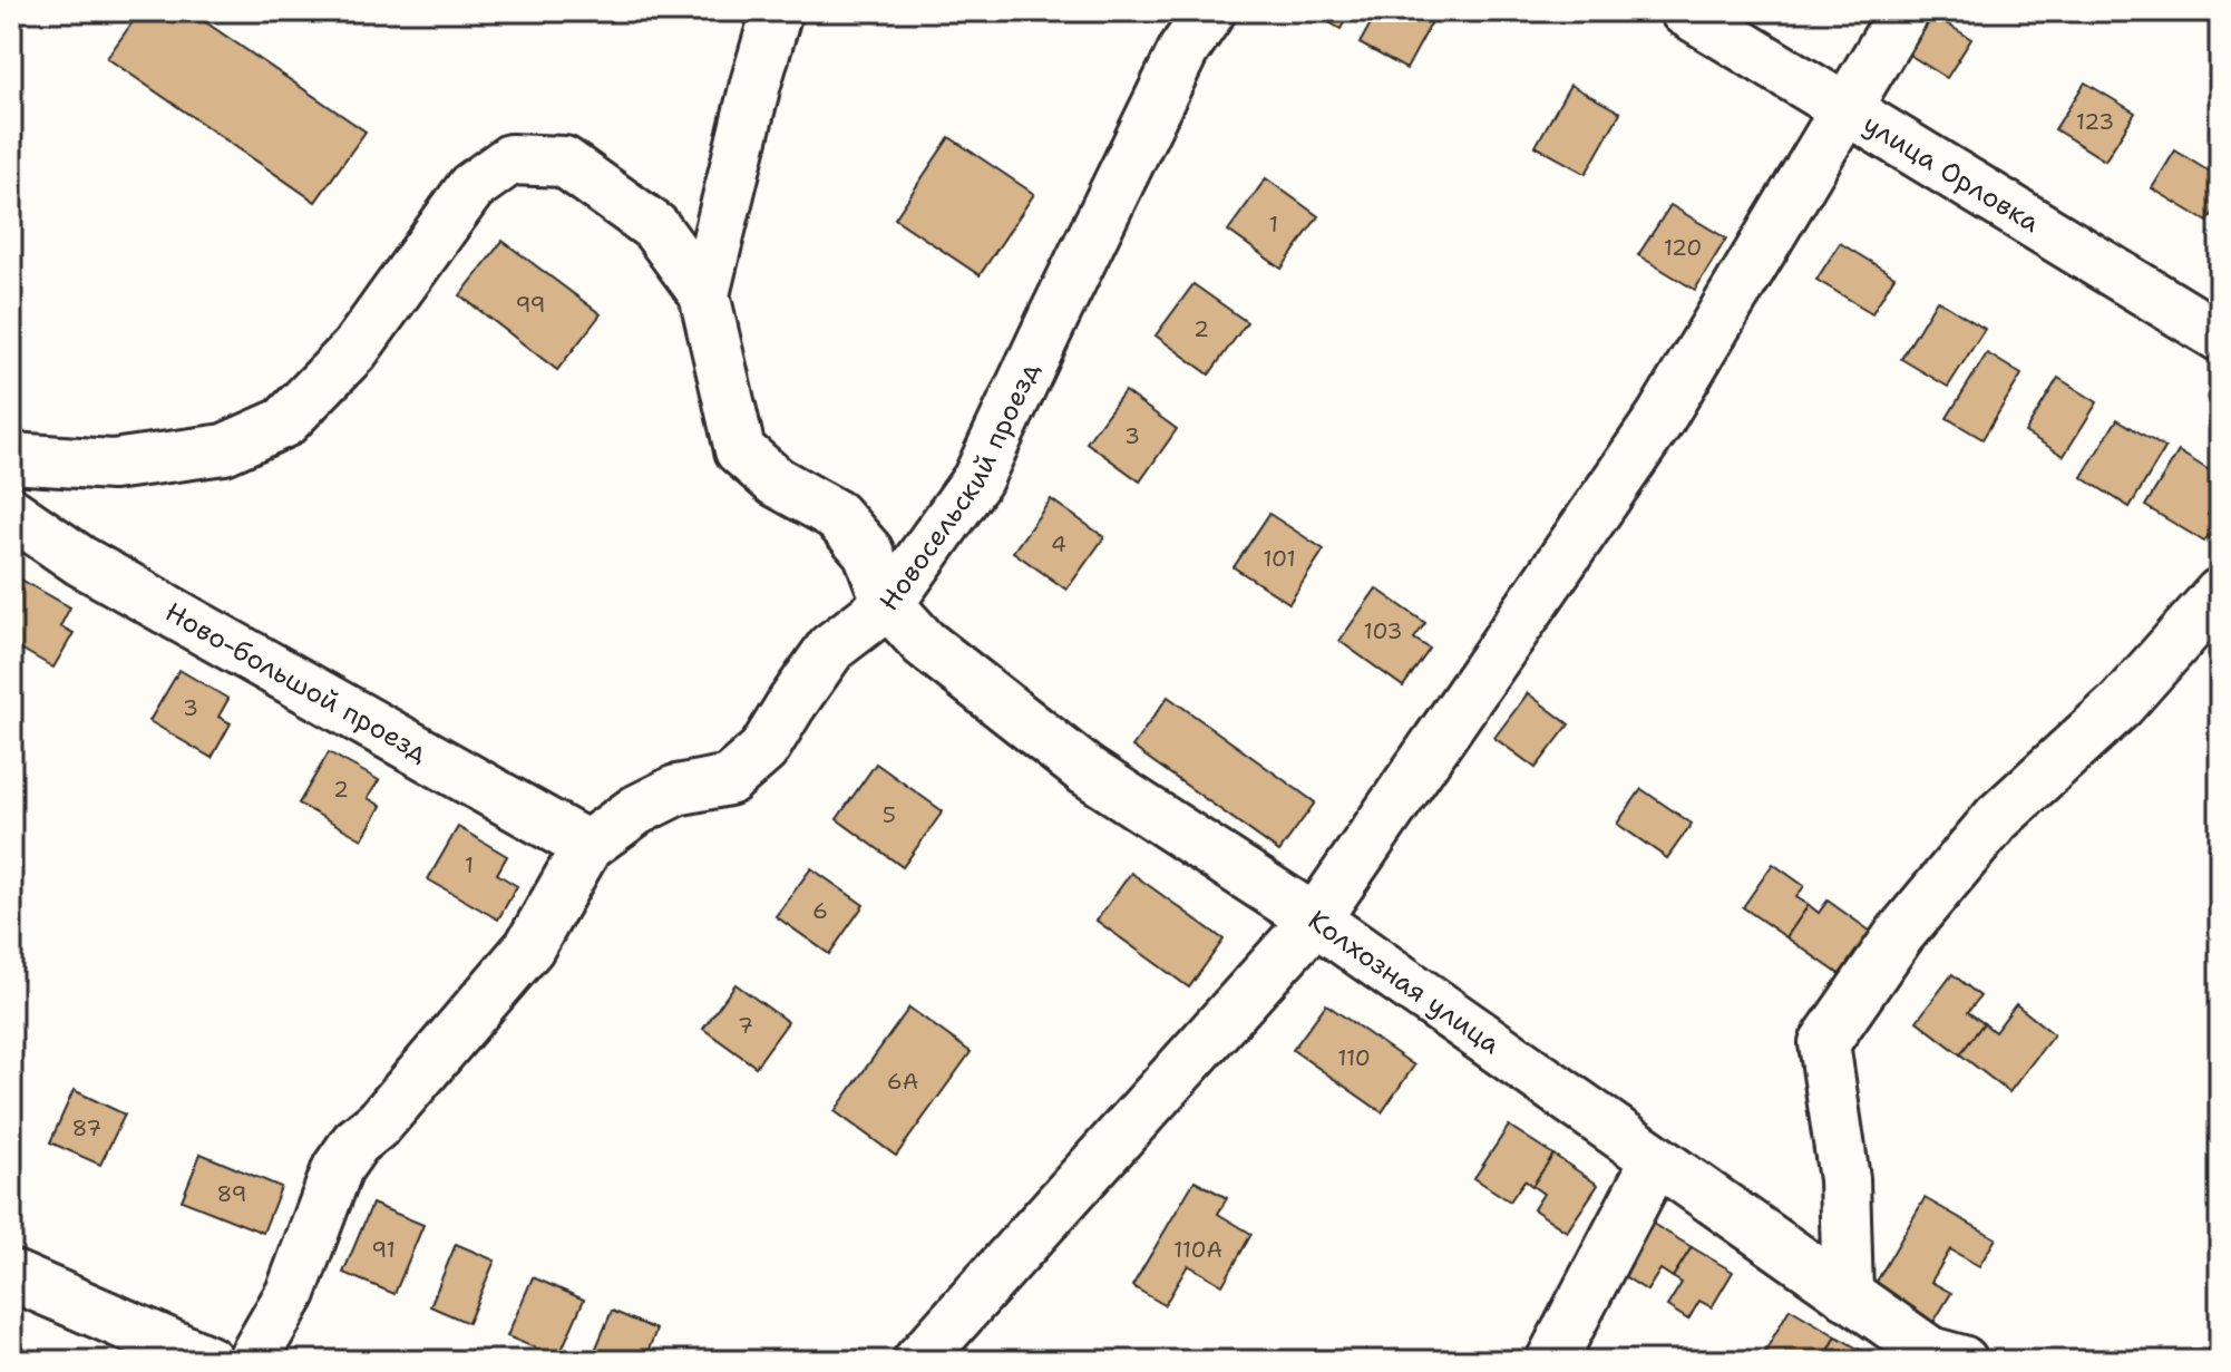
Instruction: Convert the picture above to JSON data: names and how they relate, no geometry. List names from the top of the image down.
{
  "streets": {
    "street": [
      "улица Орловка",
      "Новосельский проезд",
      "Ново-большой проезд",
      "Колхозная улица"
    ]
  },
  "crossings": [
    ["Новосельский проезд", "Ново-большой проезд"],
    ["Новосельский проезд", "Колхозная улица"]
  ],
  "house_numbers": [
    "123",
    "1",
    "120",
    "99",
    "2",
    "3",
    "4",
    "101",
    "103",
    "3",
    "2",
    "5",
    "1",
    "6",
    "7",
    "110",
    "6А",
    "87",
    "89",
    "91",
    "110А"
  ]
}
